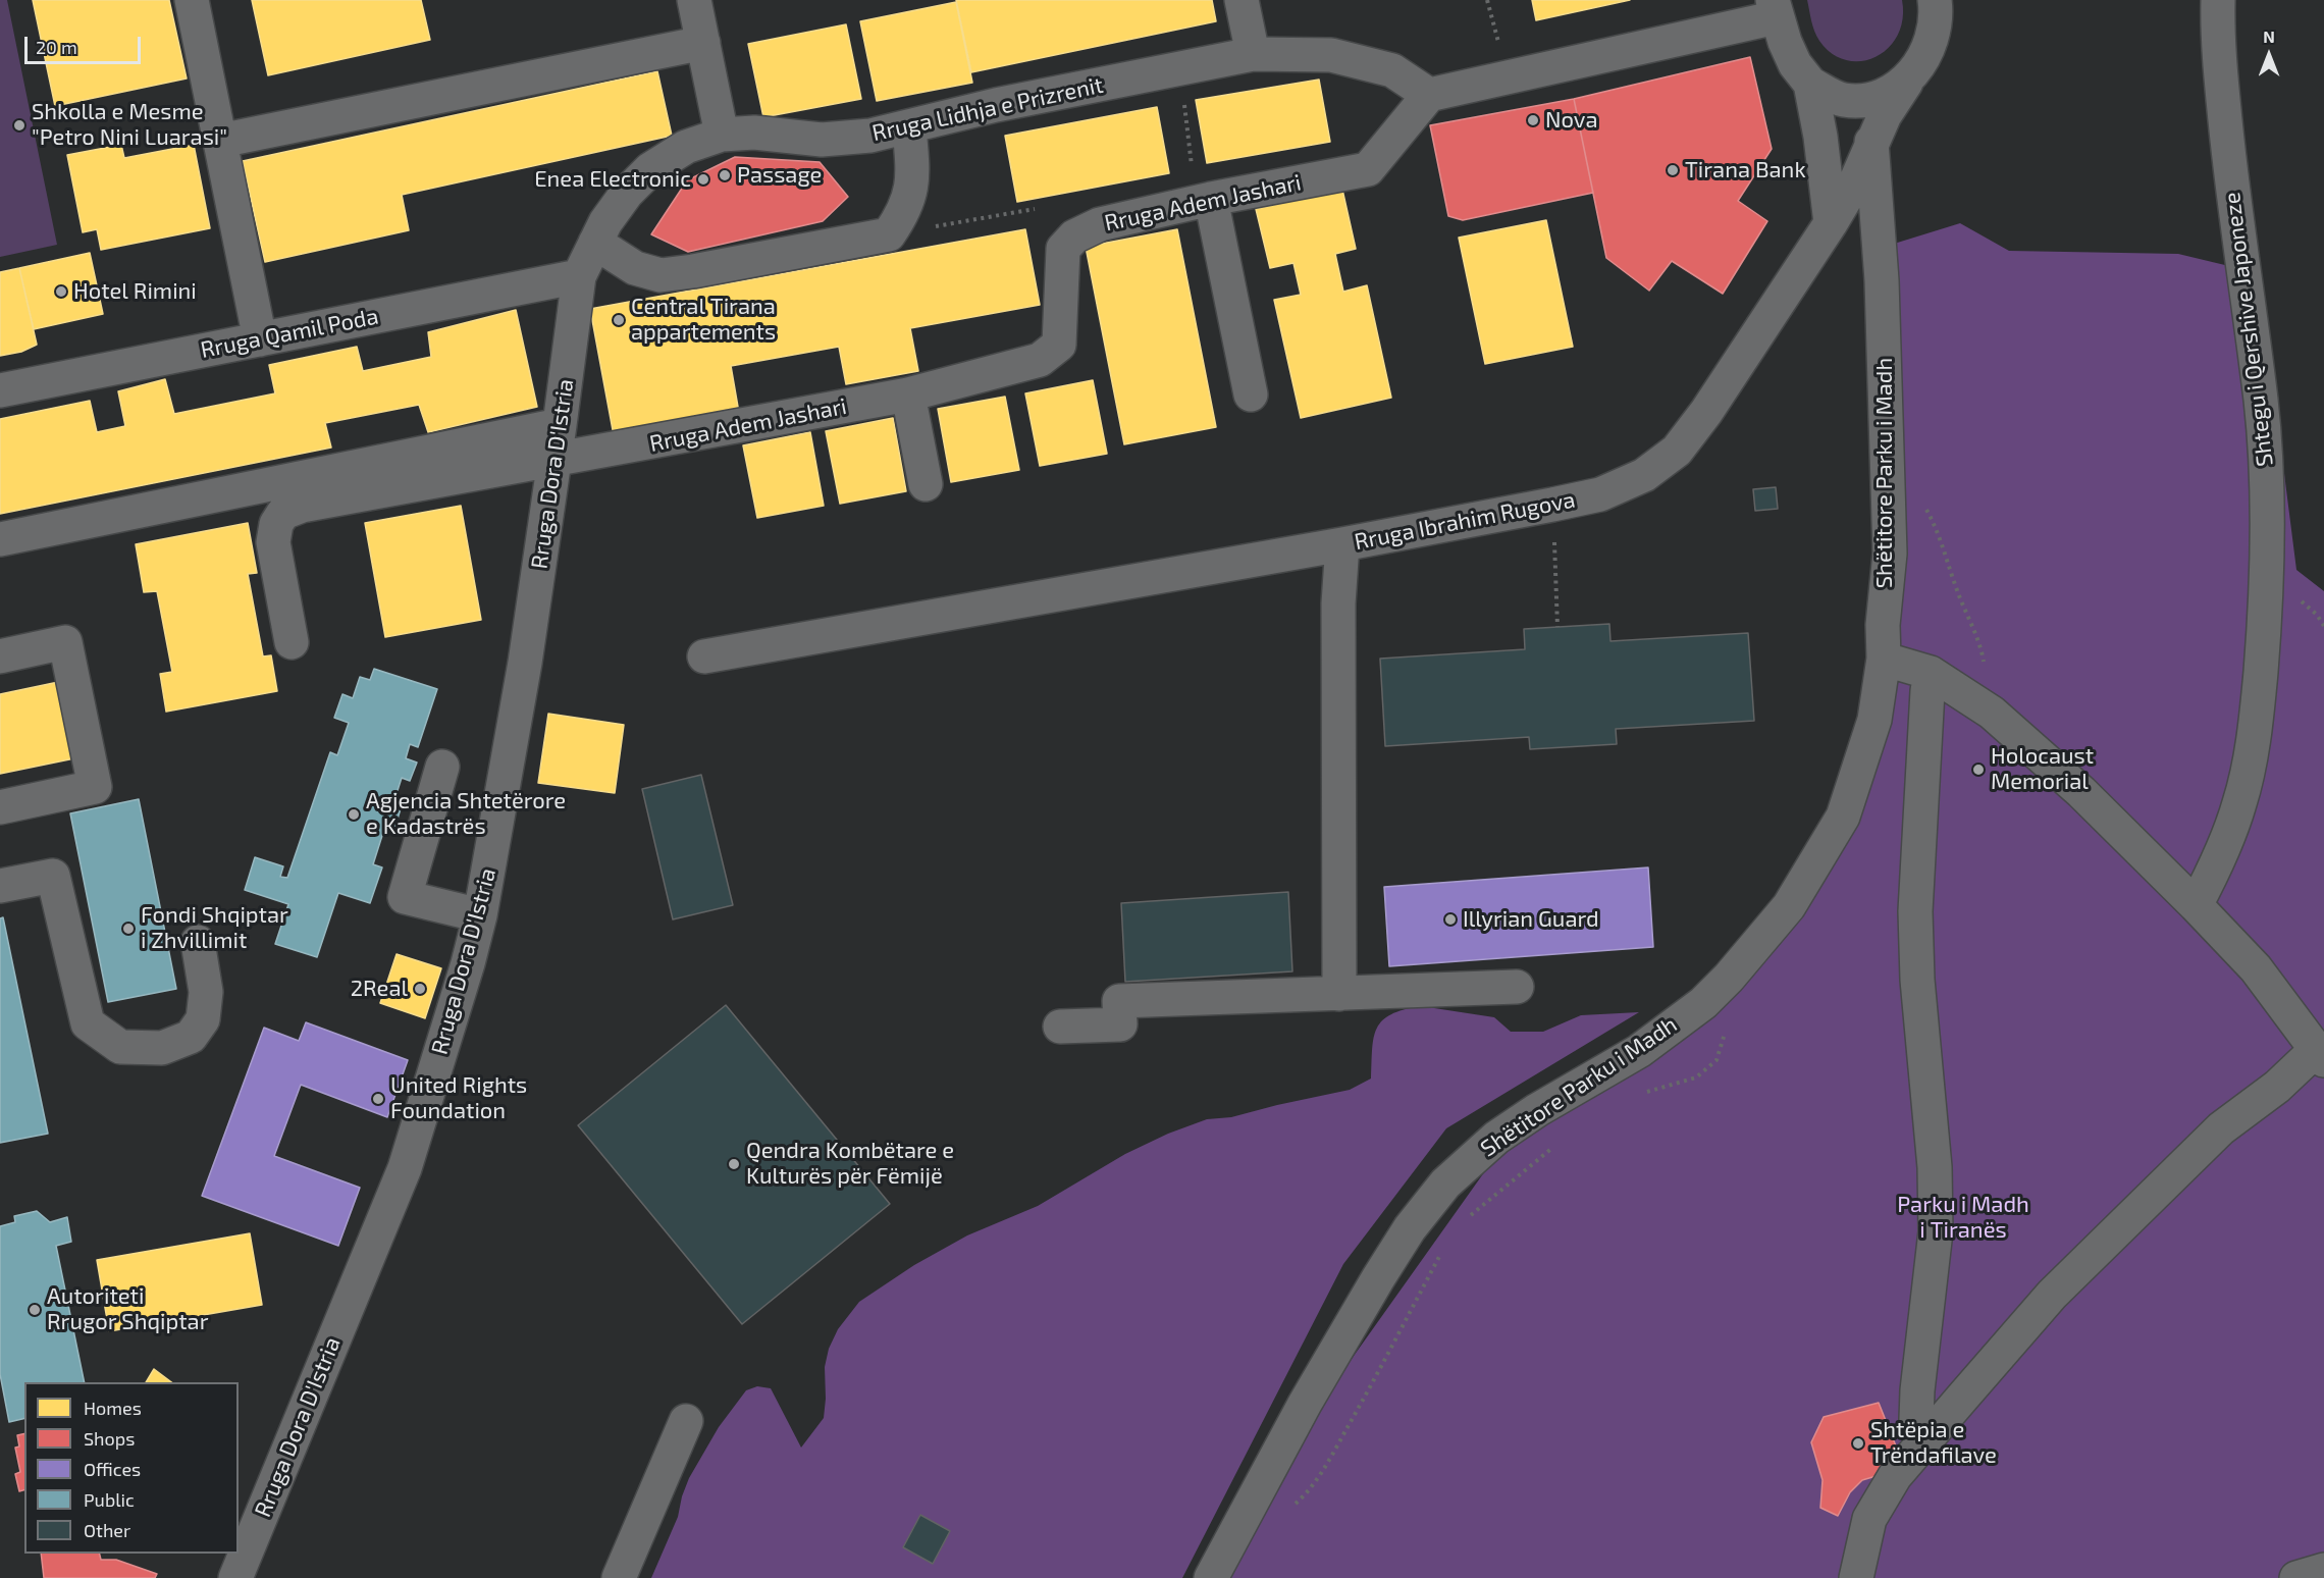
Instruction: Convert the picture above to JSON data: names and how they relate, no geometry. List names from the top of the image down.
{
  "streets": {
    "street": [
      "Rruga Lidhja e Prizrenit",
      "Rruga Adem Jashari",
      "Shtegu i Qershive Japoneze",
      "Rruga Qamil Poda",
      "Shëtitore Parku i Madh",
      "Rruga Dora D'Istria",
      "Rruga Ibrahim Rugova"
    ]
  },
  "crossings": [
    ["Rruga Lidhja e Prizrenit", "Rruga Adem Jashari"],
    ["Rruga Lidhja e Prizrenit", "Rruga Dora D'Istria"],
    ["Rruga Adem Jashari", "Rruga Dora D'Istria"],
    ["Rruga Qamil Poda", "Rruga Dora D'Istria"],
    ["Shëtitore Parku i Madh", "Rruga Ibrahim Rugova"]
  ],
  "parks": ["Parku i Madh i Tiranës"],
  "places": [
    "Nova",
    "Shkolla e Mesme \"Petro Nini Luarasi\"",
    "Tirana Bank",
    "Passage",
    "Enea Electronic",
    "Hotel Rimini",
    "Central Tirana appartements",
    "Holocaust Memorial",
    "Agjencia Shtetërore e Kadastrës",
    "Illyrian Guard",
    "Fondi Shqiptar i Zhvillimit",
    "2Real",
    "United Rights Foundation",
    "Qendra Kombëtare e Kulturës për Fëmijë",
    "Autoriteti Rrugor Shqiptar",
    "Shtëpia e Trëndafilave"
  ],
  "legend": [
    "Homes",
    "Shops",
    "Offices",
    "Public",
    "Other"
  ],
  "scale_bar": "20 m",
  "north": "top"
}
